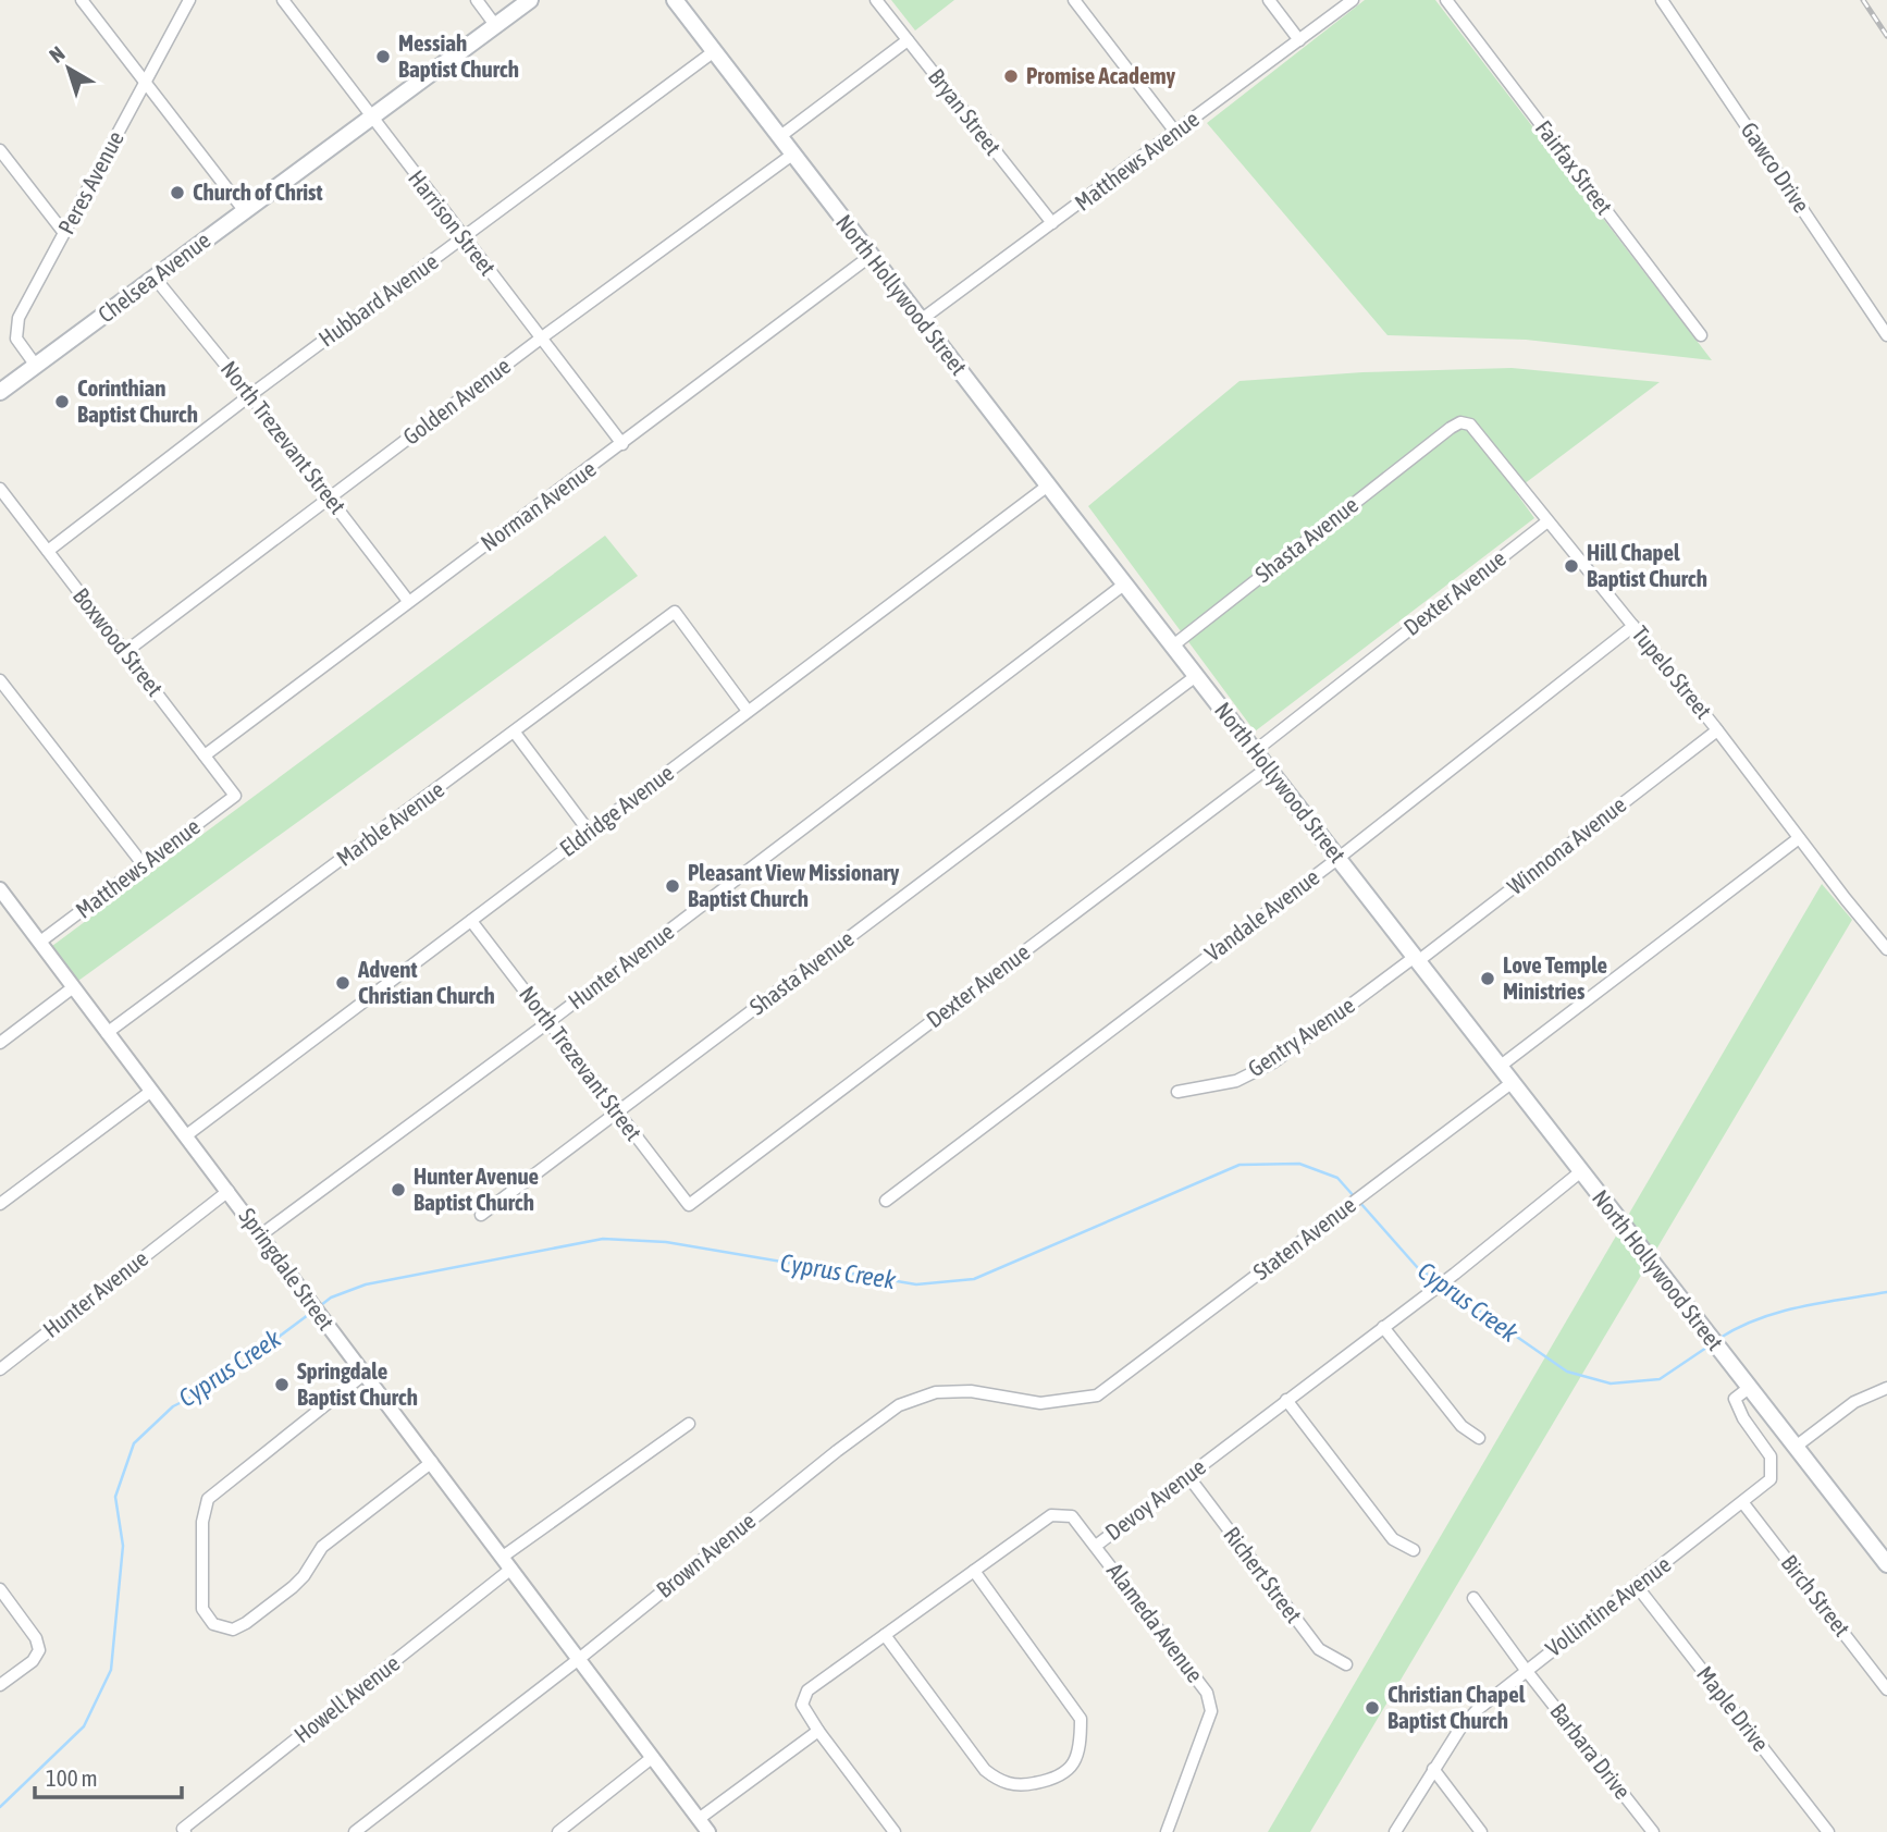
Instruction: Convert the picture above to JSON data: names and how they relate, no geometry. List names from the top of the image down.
{
  "streets": {
    "main road": ["Chelsea Avenue", "North Hollywood Street"],
    "street": [
      "Bryan Street",
      "Matthews Avenue",
      "Fairfax Street",
      "Gawco Drive",
      "Peres Avenue",
      "Harrison Street",
      "Hubbard Avenue",
      "Golden Avenue",
      "North Trezevant Street",
      "Norman Avenue",
      "Shasta Avenue",
      "Dexter Avenue",
      "Boxwood Street",
      "Tupelo Street",
      "Eldridge Avenue",
      "Marble Avenue",
      "Winnona Avenue",
      "Vandale Avenue",
      "Hunter Avenue",
      "Gentry Avenue",
      "Staten Avenue",
      "Springdale Street",
      "Devoy Avenue",
      "Brown Avenue",
      "Richert Street",
      "Birch Street",
      "Vollintine Avenue",
      "Alameda Avenue",
      "Howell Avenue",
      "Maple Drive",
      "Barbara Drive"
    ]
  },
  "crossings": [
    ["Bryan Street", "Matthews Avenue"],
    ["Matthews Avenue", "North Hollywood Street"],
    ["Matthews Avenue", "Boxwood Street"],
    ["Matthews Avenue", "Springdale Street"],
    ["Peres Avenue", "Chelsea Avenue"],
    ["Harrison Street", "Chelsea Avenue"],
    ["Harrison Street", "Hubbard Avenue"],
    ["Harrison Street", "Golden Avenue"],
    ["Harrison Street", "Norman Avenue"],
    ["Chelsea Avenue", "North Trezevant Street"],
    ["North Hollywood Street", "Hubbard Avenue"],
    ["North Hollywood Street", "Golden Avenue"],
    ["North Hollywood Street", "Norman Avenue"],
    ["North Hollywood Street", "Shasta Avenue"],
    ["North Hollywood Street", "Dexter Avenue"],
    ["North Hollywood Street", "Eldridge Avenue"],
    ["North Hollywood Street", "Winnona Avenue"],
    ["North Hollywood Street", "Vandale Avenue"],
    ["North Hollywood Street", "Hunter Avenue"],
    ["North Hollywood Street", "Gentry Avenue"],
    ["North Hollywood Street", "Staten Avenue"],
    ["North Hollywood Street", "Devoy Avenue"],
    ["North Hollywood Street", "Vollintine Avenue"],
    ["Hubbard Avenue", "North Trezevant Street"],
    ["Hubbard Avenue", "Boxwood Street"],
    ["Golden Avenue", "North Trezevant Street"],
    ["Golden Avenue", "Boxwood Street"],
    ["North Trezevant Street", "Norman Avenue"],
    ["North Trezevant Street", "Shasta Avenue"],
    ["North Trezevant Street", "Dexter Avenue"],
    ["North Trezevant Street", "Eldridge Avenue"],
    ["North Trezevant Street", "Hunter Avenue"],
    ["Norman Avenue", "Boxwood Street"],
    ["Shasta Avenue", "Tupelo Street"],
    ["Dexter Avenue", "Tupelo Street"],
    ["Tupelo Street", "Winnona Avenue"],
    ["Tupelo Street", "Vandale Avenue"],
    ["Eldridge Avenue", "Marble Avenue"],
    ["Eldridge Avenue", "Springdale Street"],
    ["Marble Avenue", "Springdale Street"],
    ["Winnona Avenue", "Gentry Avenue"],
    ["Hunter Avenue", "Springdale Street"],
    ["Staten Avenue", "Brown Avenue"],
    ["Springdale Street", "Brown Avenue"],
    ["Springdale Street", "Howell Avenue"],
    ["Devoy Avenue", "Richert Street"],
    ["Devoy Avenue", "Alameda Avenue"],
    ["Birch Street", "Vollintine Avenue"],
    ["Vollintine Avenue", "Maple Drive"],
    ["Vollintine Avenue", "Barbara Drive"]
  ],
  "water": ["Cyprus Creek"],
  "places": [
    "Messiah Baptist Church",
    "Promise Academy",
    "Church of Christ",
    "Corinthian Baptist Church",
    "Hill Chapel Baptist Church",
    "Pleasant View Missionary Baptist Church",
    "Love Temple Ministries",
    "Advent Christian Church",
    "Hunter Avenue Baptist Church",
    "Springdale Baptist Church",
    "Christian Chapel Baptist Church"
  ],
  "scale_bar": "100 m",
  "north": "top left"
}
